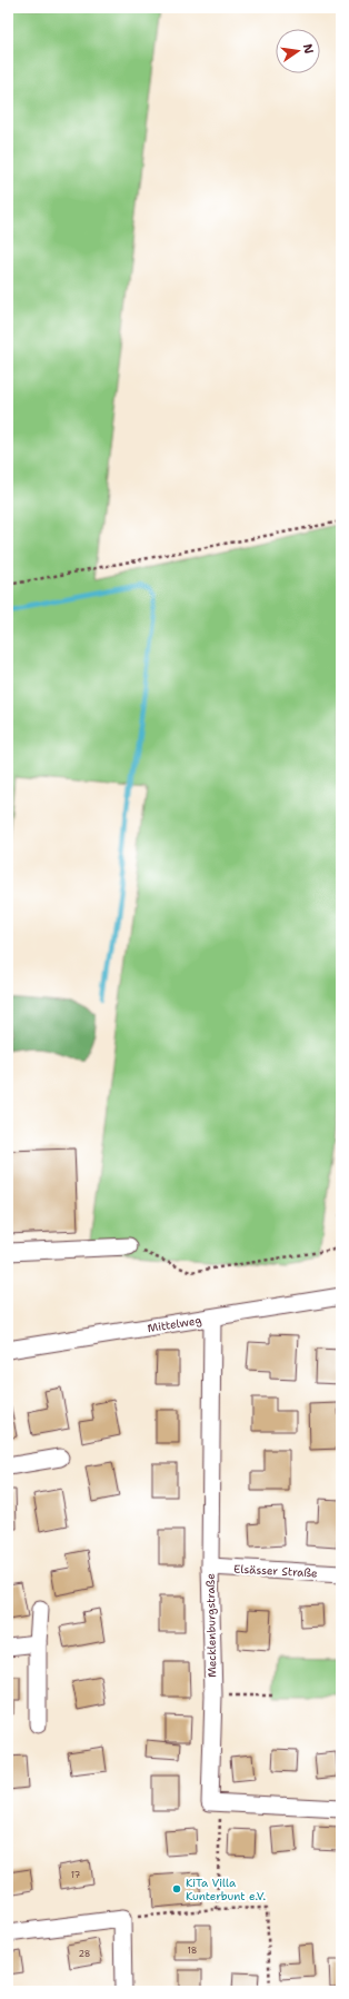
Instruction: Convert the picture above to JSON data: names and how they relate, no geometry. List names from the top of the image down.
{
  "streets": {
    "street": ["Mittelweg", "Elsässer Straße", "Mecklenburgstraße"]
  },
  "crossings": [
    ["Mittelweg", "Mecklenburgstraße"],
    ["Elsässer Straße", "Mecklenburgstraße"]
  ],
  "places": ["KiTa Villa Kunterbunt e.V."],
  "house_numbers": ["17", "18", "28"],
  "north": "right"
}
